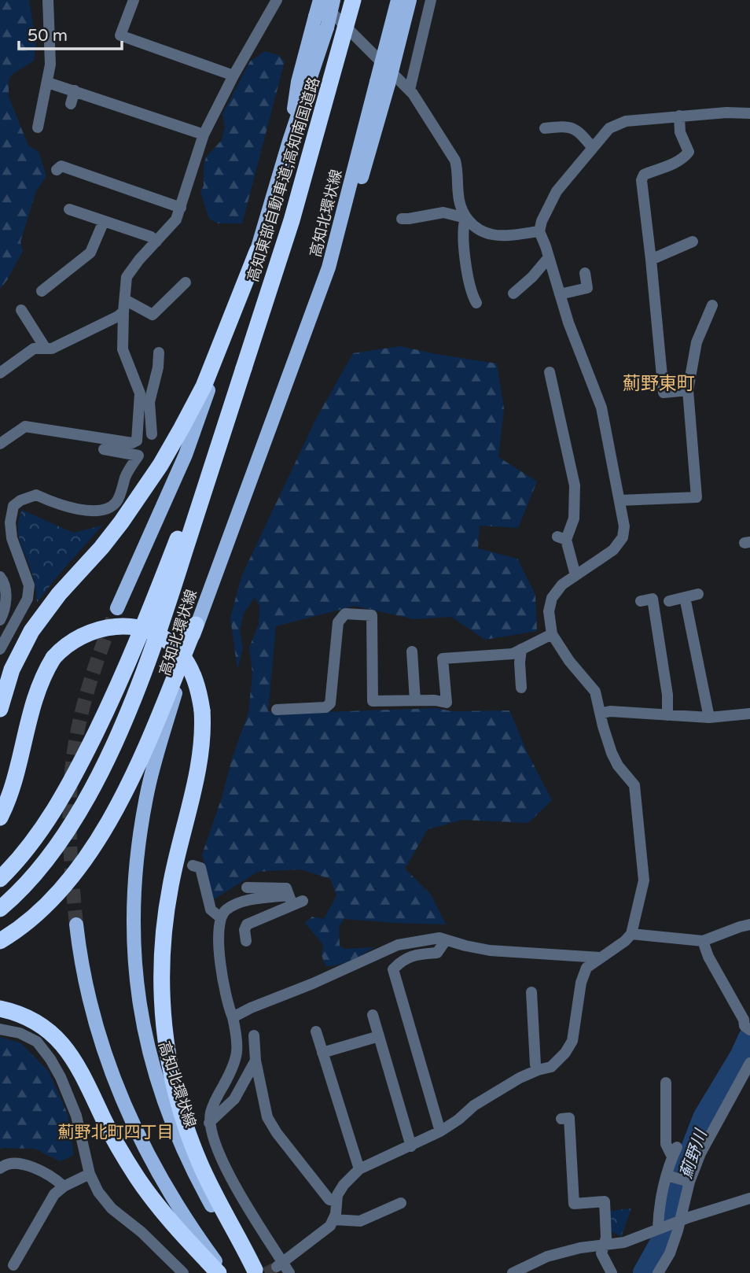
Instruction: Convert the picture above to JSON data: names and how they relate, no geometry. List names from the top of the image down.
{
  "streets": {
    "highway": ["高知東部自動車道;高知南国道路"],
    "main road": ["高知北環状線"]
  },
  "districts": ["薊野東町", "薊野北町四丁目"],
  "water": ["薊野川"],
  "scale_bar": "50 m"
}
